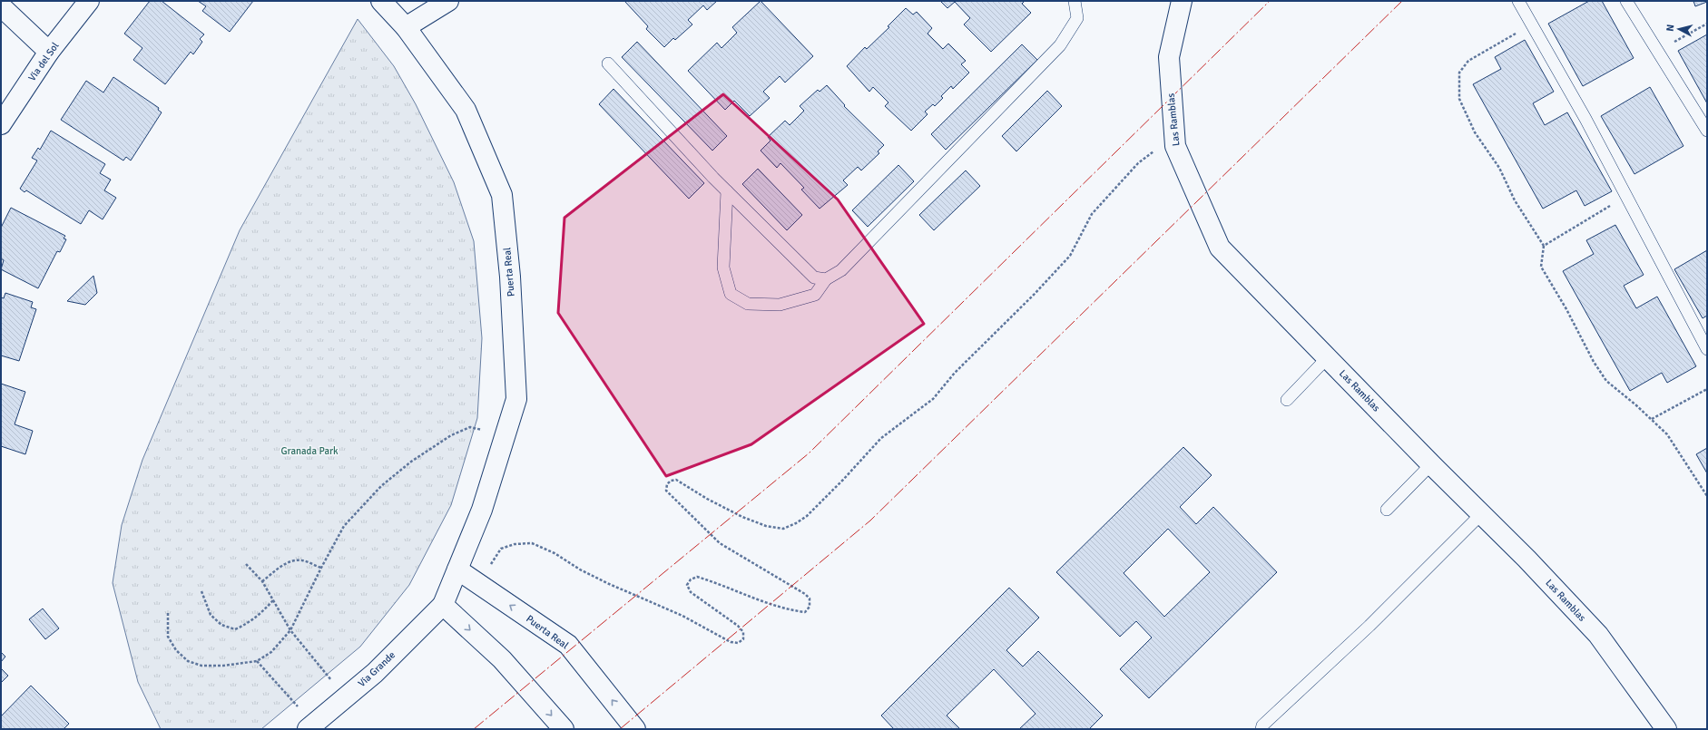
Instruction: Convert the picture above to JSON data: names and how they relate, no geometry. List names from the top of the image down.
{
  "streets": {
    "street": [
      "Via del Sol",
      "Las Ramblas",
      "Puerta Real",
      "Via Grande"
    ]
  },
  "crossings": [
    ["Puerta Real", "Via Grande"]
  ],
  "parks": ["Granada Park"],
  "north": "left"
}
